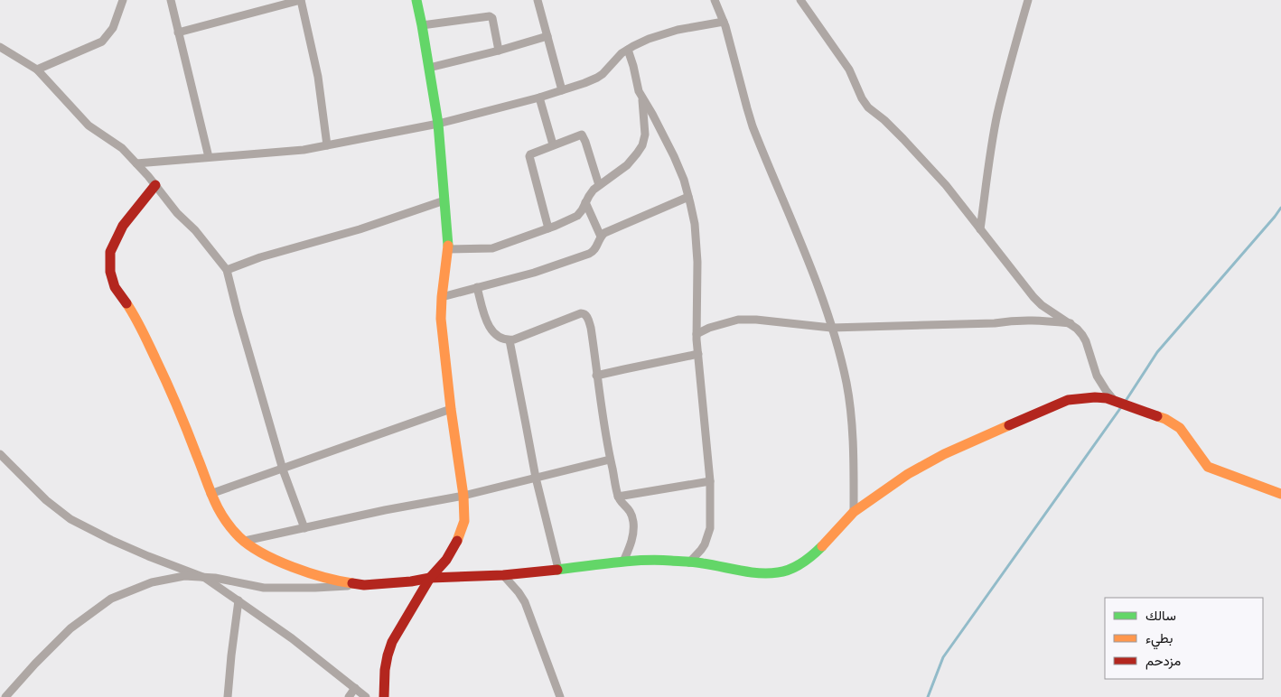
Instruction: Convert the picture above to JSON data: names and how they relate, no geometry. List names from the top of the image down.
{
  "legend": ["سالك", "بطيء", "مزدحم"]
}
